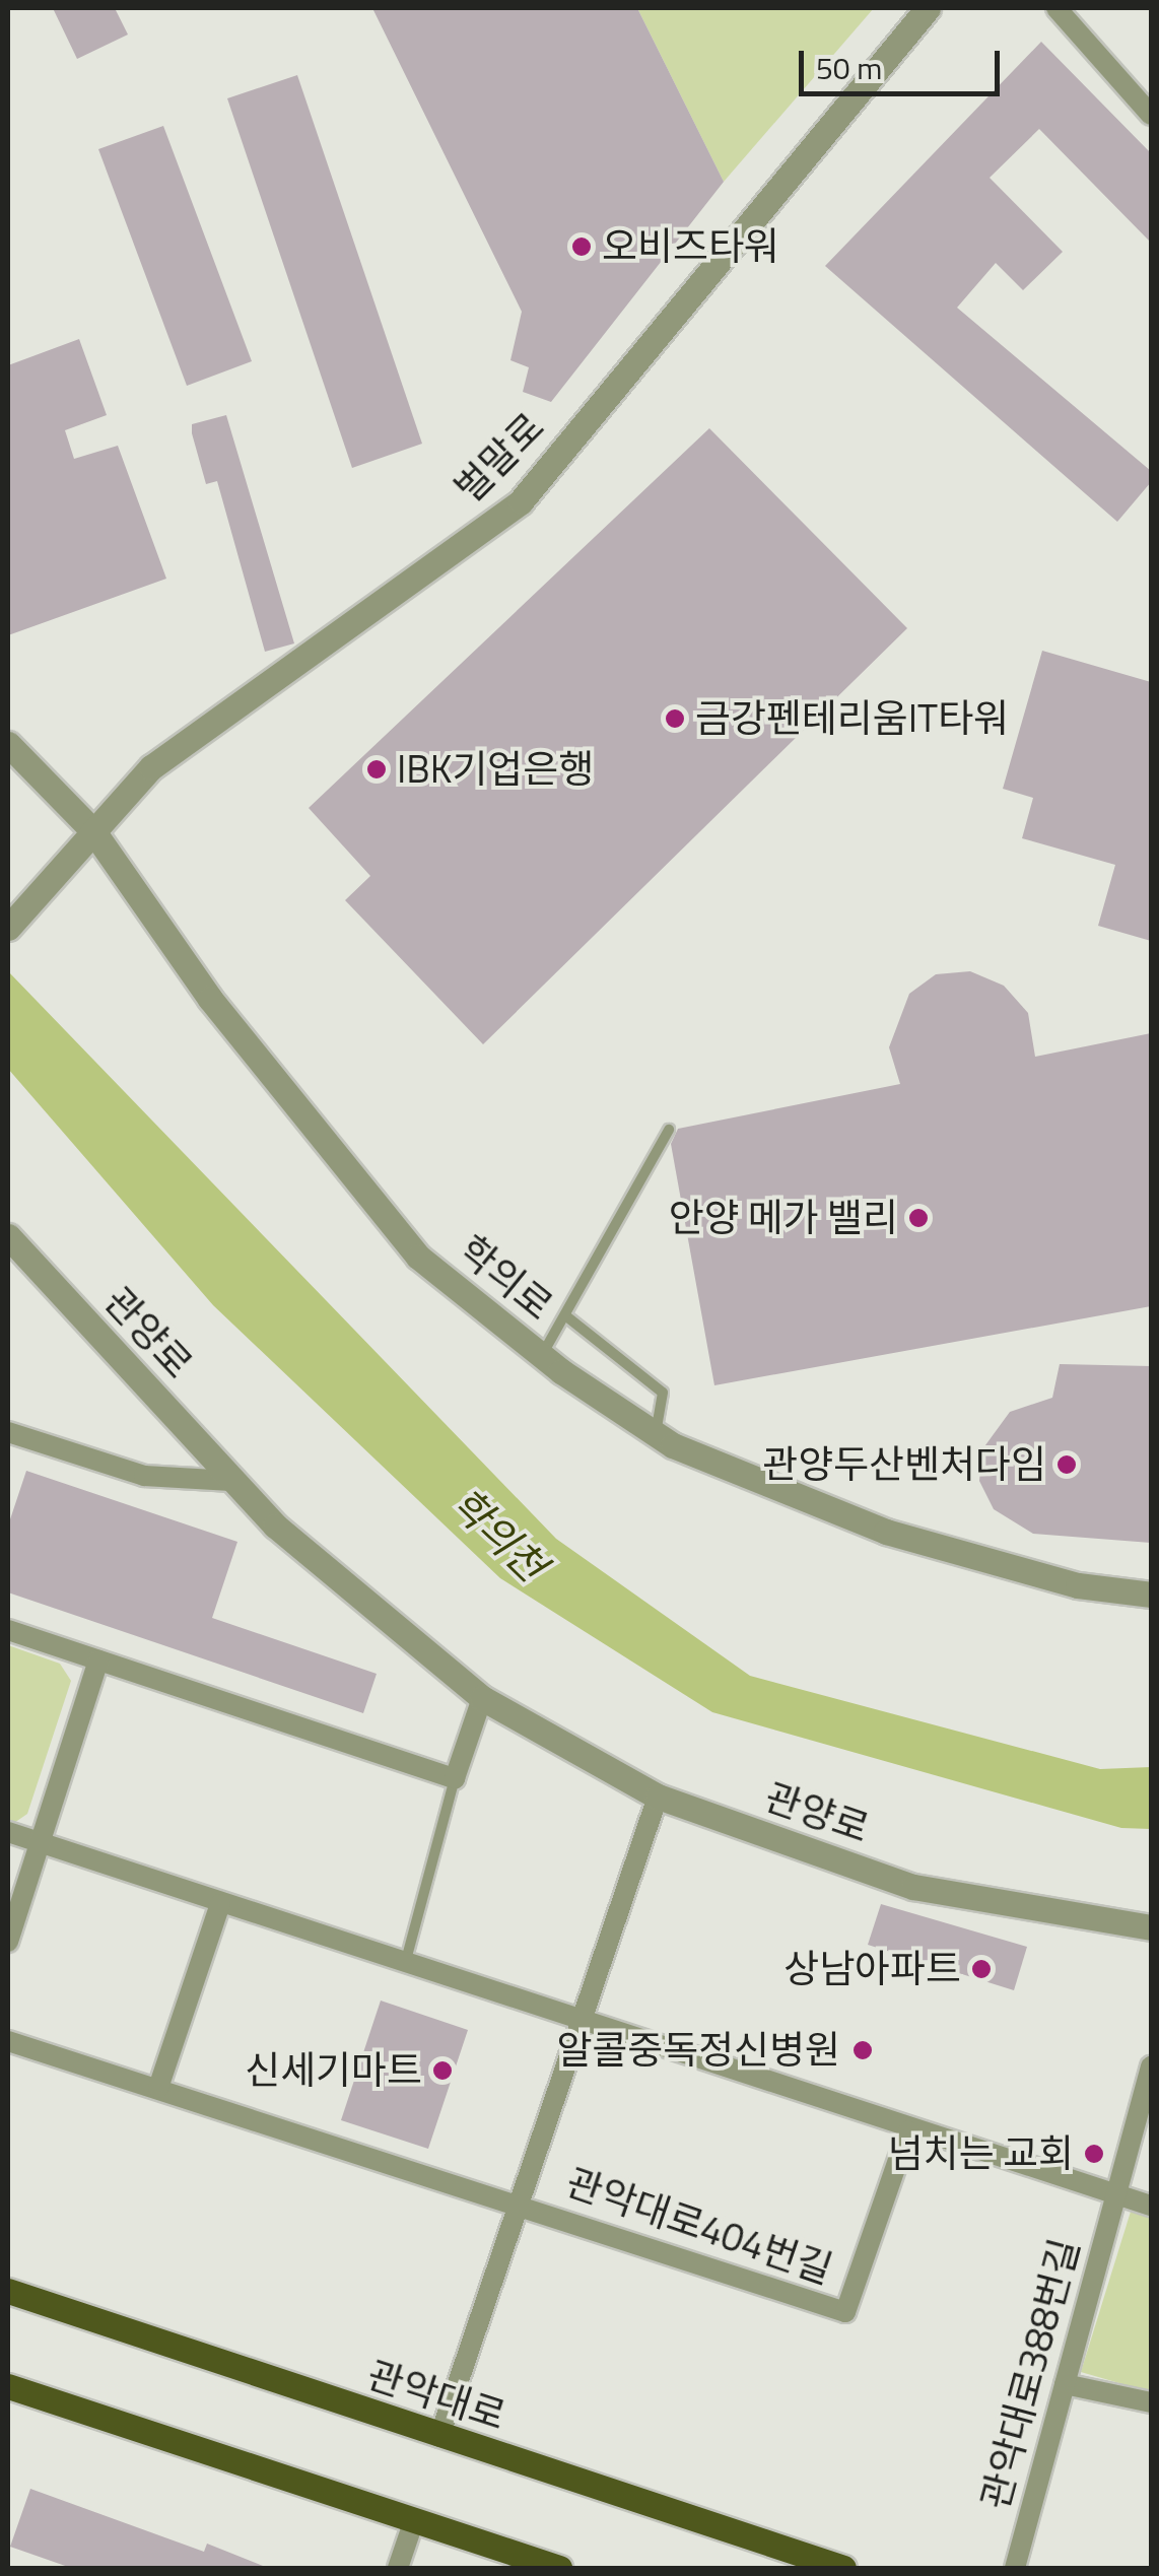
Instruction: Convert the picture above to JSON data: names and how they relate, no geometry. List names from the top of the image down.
{
  "streets": {
    "main road": ["관악대로"],
    "street": [
      "벌말로",
      "학의로",
      "관양로",
      "관악대로404번길",
      "관악대로388번길"
    ]
  },
  "crossings": [
    ["벌말로", "학의로"],
    ["관양로", "관악대로404번길"],
    ["관악대로404번길", "관악대로388번길"],
    ["관악대로404번길", "관악대로"]
  ],
  "water": ["학의천"],
  "places": [
    "오비즈타워",
    "금강펜테리움IT타워",
    "IBK기업은행",
    "안양 메가 밸리",
    "관양두산벤처다임",
    "상남아파트",
    "알콜중독정신병원",
    "신세기마트",
    "넘치는 교회"
  ],
  "scale_bar": "50 m"
}
